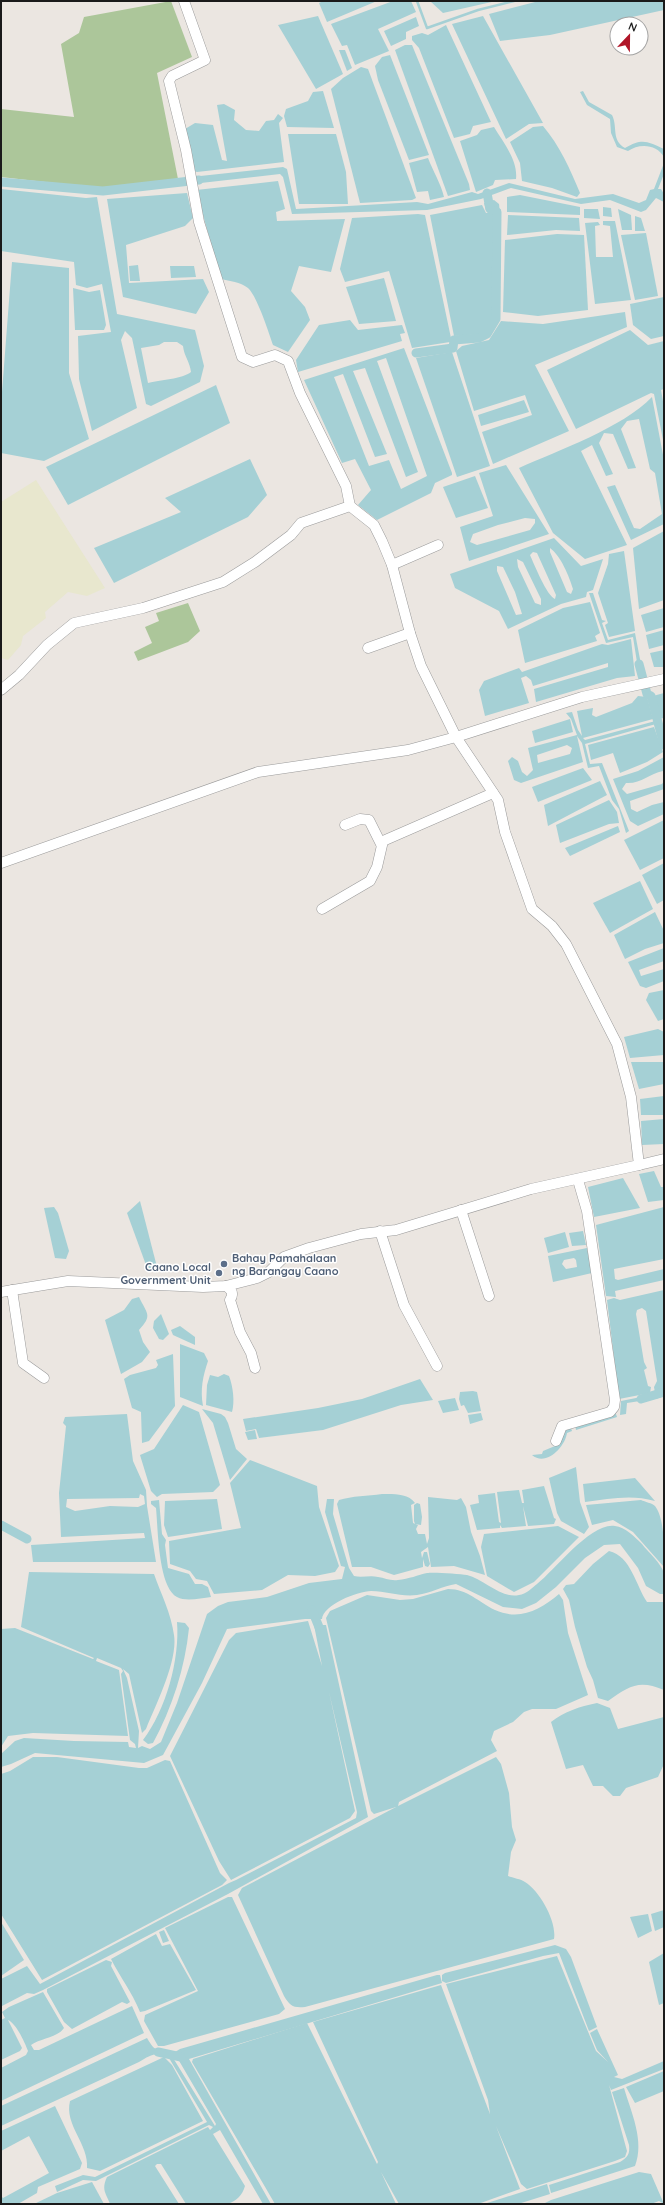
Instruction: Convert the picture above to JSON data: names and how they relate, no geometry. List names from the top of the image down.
{
  "places": ["Bahay Pamahalaan ng Barangay Caano", "Caano Local Government Unit"],
  "north": "top"
}
